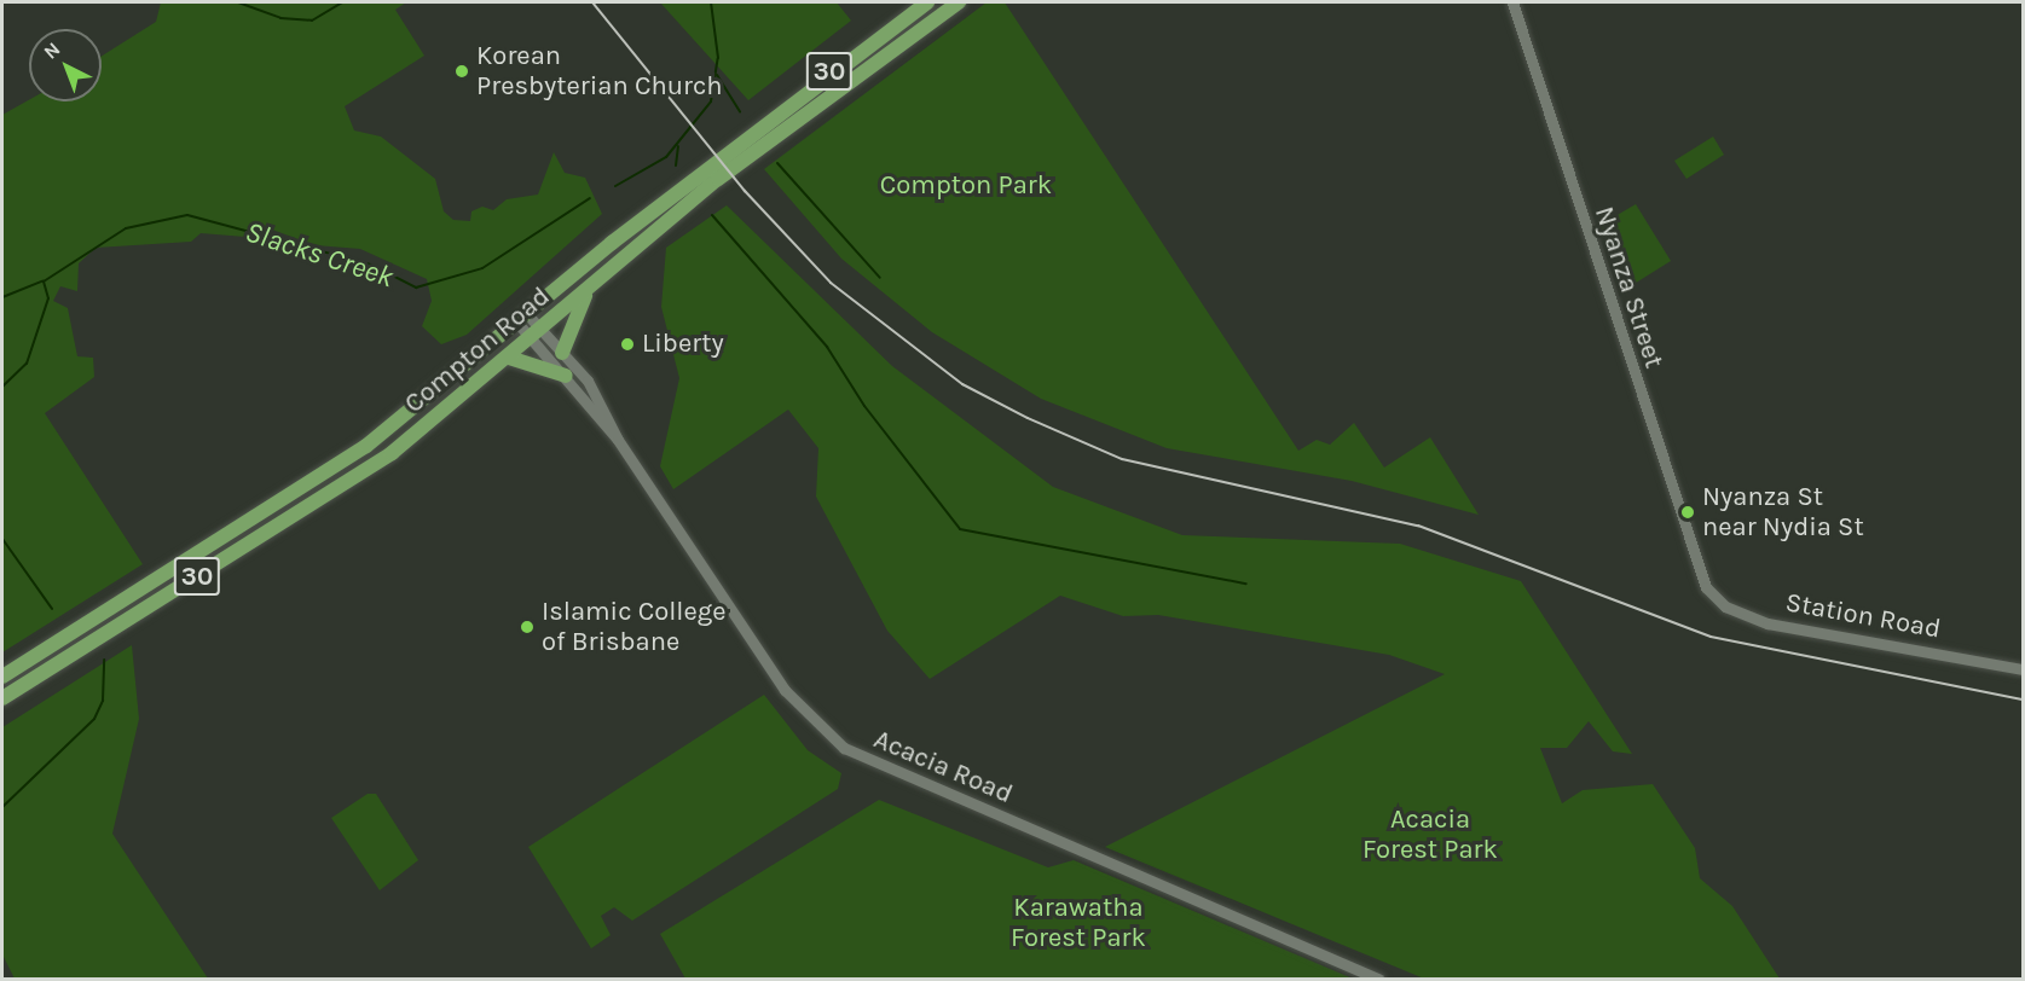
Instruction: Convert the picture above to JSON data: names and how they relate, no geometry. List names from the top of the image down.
{
  "streets": {
    "main road": ["30", "Compton Road"],
    "street": ["Nyanza Street", "Station Road", "Acacia Road"]
  },
  "crossings": [
    ["Nyanza Street", "Station Road"],
    ["Compton Road", "Acacia Road"]
  ],
  "water": ["Slacks Creek"],
  "parks": ["Compton Park", "Acacia Forest Park", "Karawatha Forest Park"],
  "places": [
    "Korean Presbyterian Church",
    "Liberty",
    "Nyanza St near Nydia St",
    "Islamic College of Brisbane"
  ],
  "north": "top left"
}
